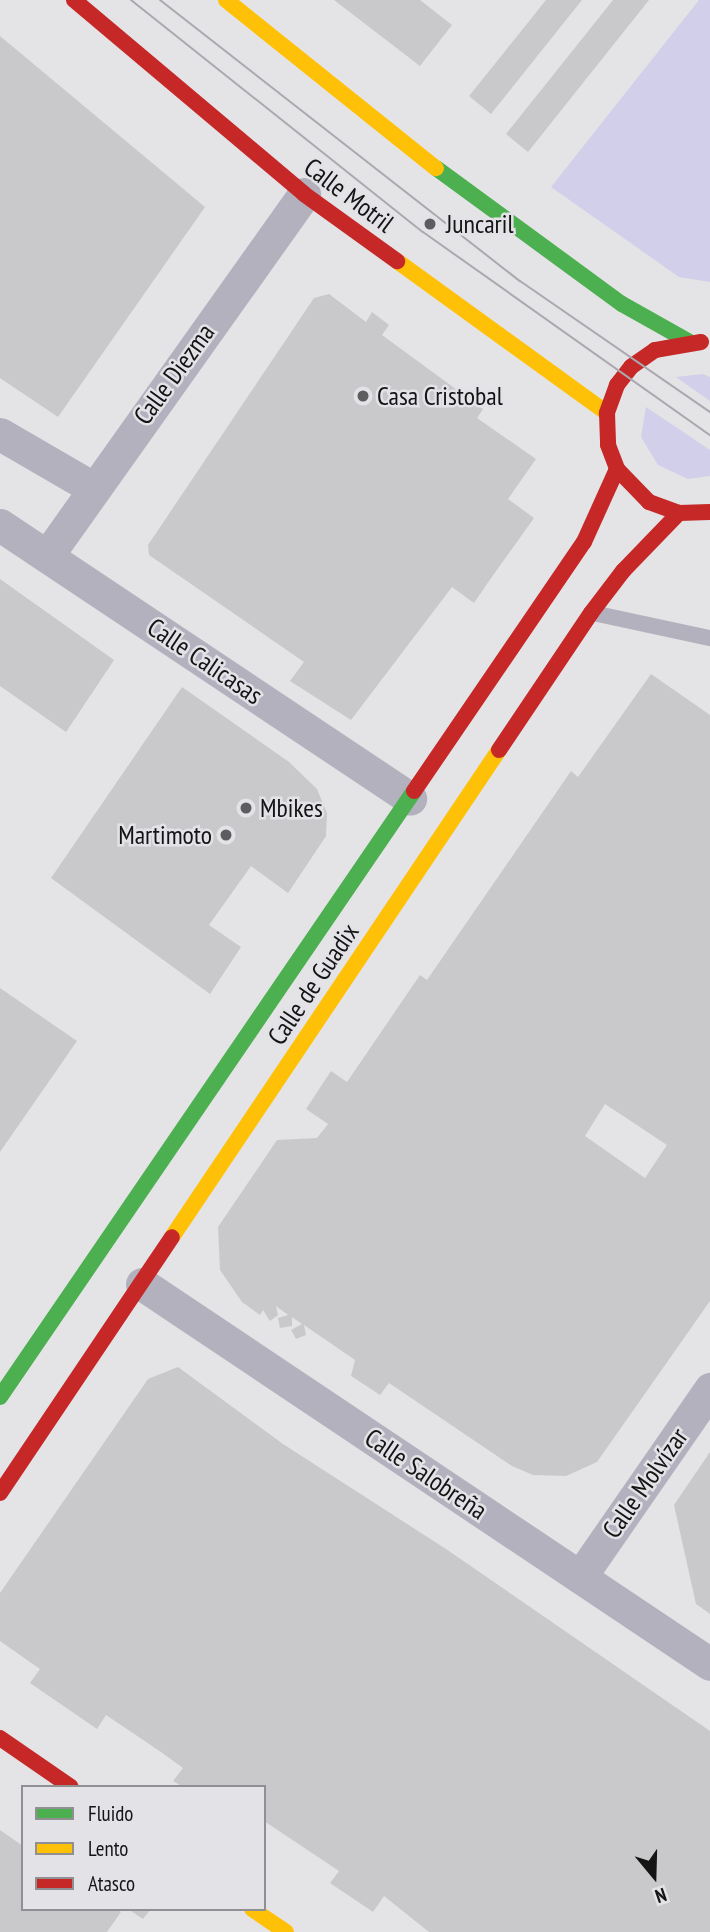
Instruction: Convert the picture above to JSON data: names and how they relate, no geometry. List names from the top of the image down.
{
  "streets": {
    "street": [
      "Calle Motril",
      "Calle Diezma",
      "Calle Calicasas",
      "Calle de Guadix",
      "Calle Salobreña",
      "Calle Molvízar"
    ]
  },
  "crossings": [
    ["Calle Motril", "Calle Diezma"],
    ["Calle Diezma", "Calle Calicasas"],
    ["Calle Calicasas", "Calle de Guadix"],
    ["Calle de Guadix", "Calle Salobreña"],
    ["Calle Salobreña", "Calle Molvízar"]
  ],
  "places": [
    "Juncaril",
    "Casa Cristobal",
    "Mbikes",
    "Martimoto"
  ],
  "legend": ["Fluido", "Lento", "Atasco"],
  "north": "bottom"
}
